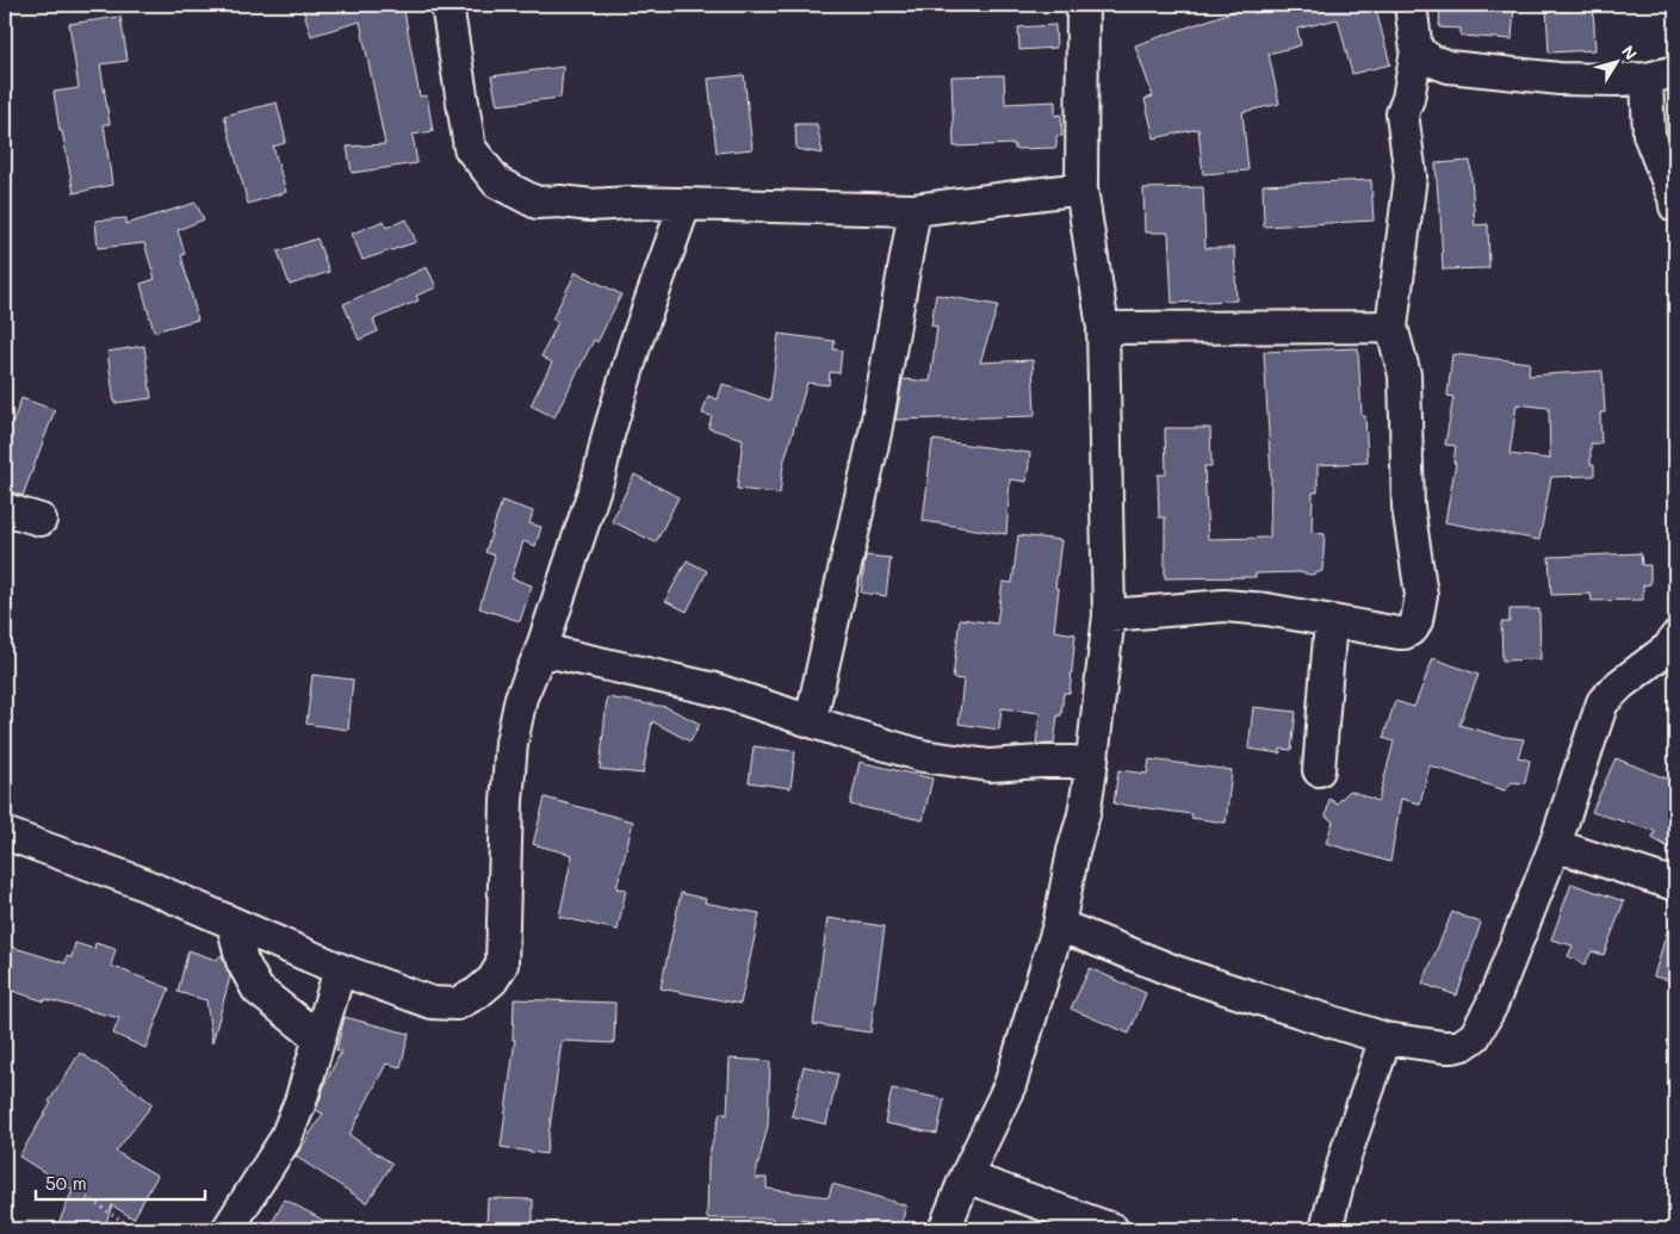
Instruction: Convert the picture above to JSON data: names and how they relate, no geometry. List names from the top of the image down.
{
  "scale_bar": "50 m",
  "north": "top right"
}
